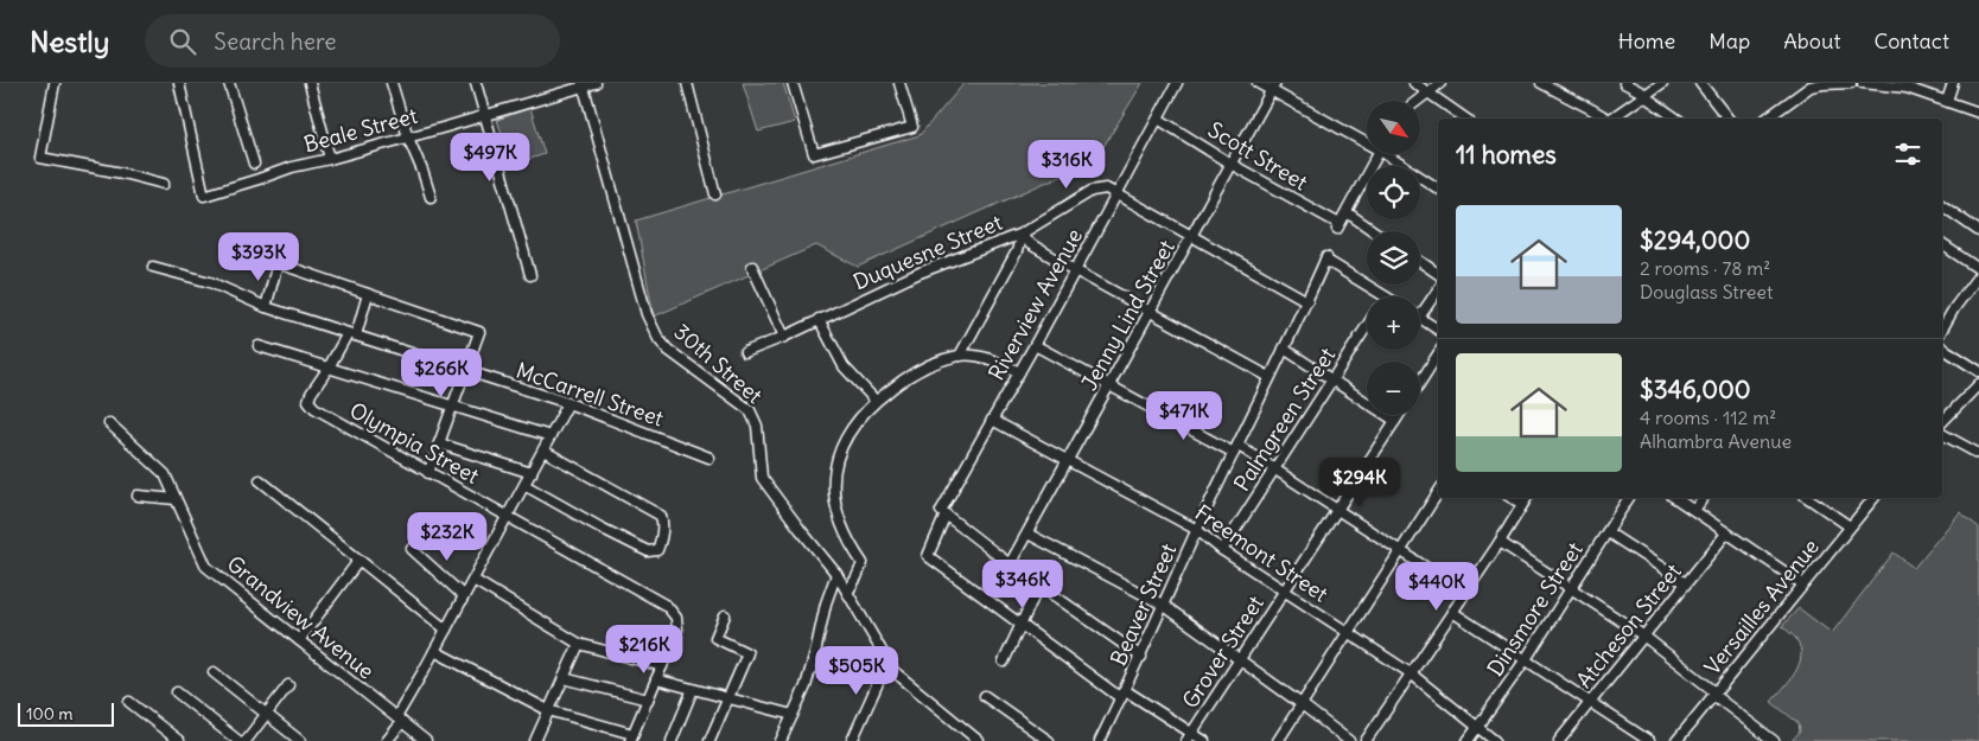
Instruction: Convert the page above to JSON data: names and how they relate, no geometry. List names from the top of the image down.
{
  "streets": {
    "street": [
      "Beale Street",
      "Scott Street",
      "Duquesne Street",
      "Riverview Avenue",
      "Jenny Lind Street",
      "30th Street",
      "McCarrell Street",
      "Palmgreen Street",
      "Olympia Street",
      "Freemont Street",
      "Beaver Street",
      "Versailles Avenue",
      "Dinsmore Street",
      "Grandview Avenue",
      "Atcheson Street",
      "Grover Street"
    ]
  },
  "crossings": [
    ["Beale Street", "30th Street"],
    ["Scott Street", "Riverview Avenue"],
    ["Scott Street", "Jenny Lind Street"],
    ["Duquesne Street", "Riverview Avenue"],
    ["Duquesne Street", "Jenny Lind Street"],
    ["Duquesne Street", "Beaver Street"],
    ["Riverview Avenue", "Freemont Street"],
    ["Jenny Lind Street", "Freemont Street"],
    ["McCarrell Street", "Olympia Street"],
    ["Palmgreen Street", "Freemont Street"],
    ["Freemont Street", "Beaver Street"],
    ["Freemont Street", "Dinsmore Street"],
    ["Freemont Street", "Grover Street"]
  ],
  "scale_bar": "100 m",
  "north": "bottom right",
  "page": {
    "header": "Nestly",
    "search": "Search here",
    "nav": [
      "Home",
      "Map",
      "About",
      "Contact"
    ],
    "map_buttons": ["+", "−"],
    "heading": "11 homes",
    "price": [
      "$497K",
      "$316K",
      "$393K",
      "$266K",
      "$471K",
      "$294K",
      "$232K",
      "$346K",
      "$440K",
      "$216K",
      "$505K"
    ],
    "list": [
      {
        "name": "$294,000",
        "note": "2 rooms · 78 m² · Douglass Street"
      },
      {
        "name": "$346,000",
        "note": "4 rooms · 112 m² · Alhambra Avenue"
      }
    ],
    "scale": "100 m"
  }
}
